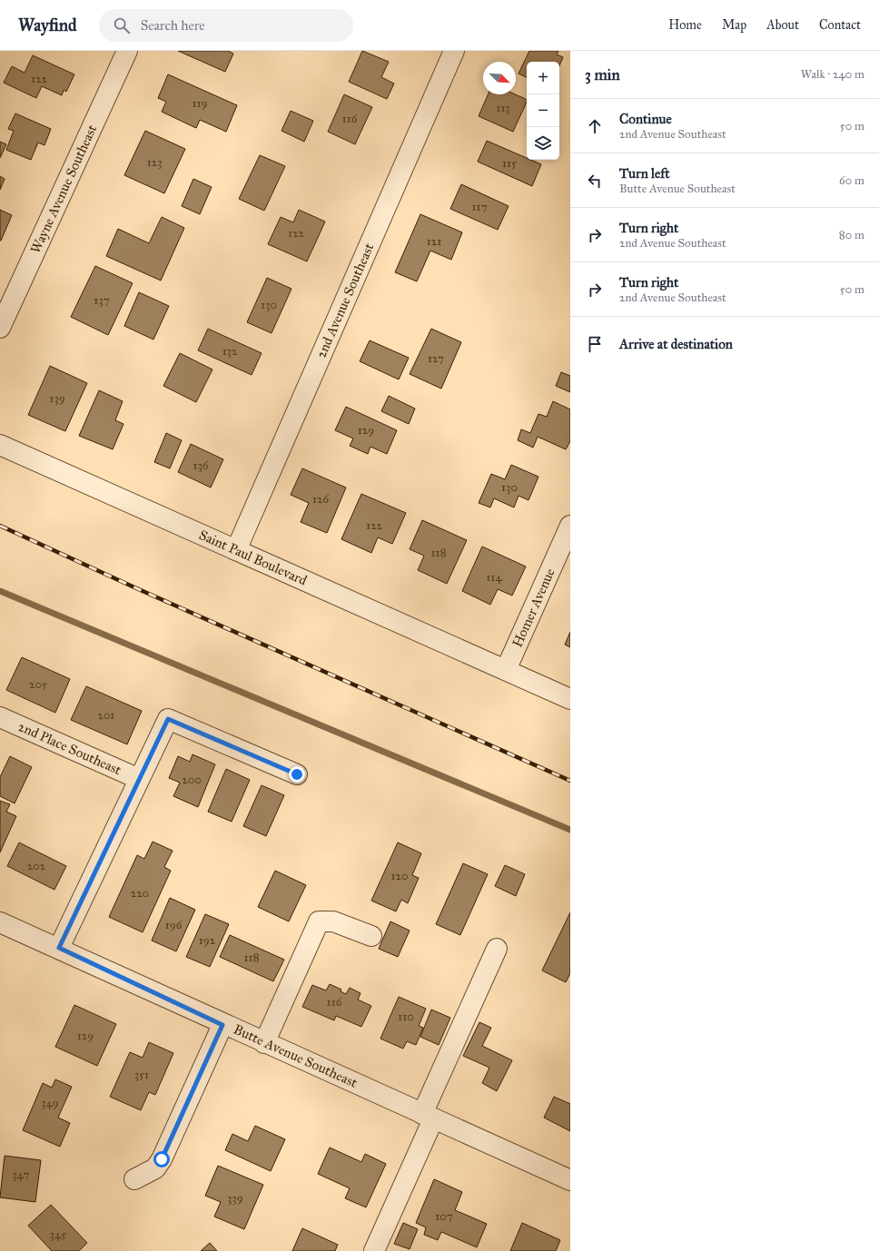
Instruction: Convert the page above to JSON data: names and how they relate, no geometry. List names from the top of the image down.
{
  "streets": {
    "street": [
      "Wayne Avenue Southeast",
      "2nd Avenue Southeast",
      "Saint Paul Boulevard",
      "Homer Avenue",
      "2nd Place Southeast",
      "Butte Avenue Southeast"
    ]
  },
  "crossings": [
    ["2nd Avenue Southeast", "Saint Paul Boulevard"],
    ["Saint Paul Boulevard", "Homer Avenue"]
  ],
  "house_numbers": [
    "122",
    "119",
    "113",
    "116",
    "123",
    "115",
    "117",
    "122",
    "121",
    "137",
    "130",
    "132",
    "127",
    "139",
    "129",
    "136",
    "130",
    "126",
    "122",
    "118",
    "114",
    "205",
    "201",
    "200",
    "202",
    "120",
    "220",
    "196",
    "192",
    "118",
    "116",
    "110",
    "129",
    "351",
    "349",
    "347",
    "339",
    "107",
    "345"
  ],
  "north": "bottom right",
  "page": {
    "header": "Wayfind",
    "search": "Search here",
    "nav": [
      "Home",
      "Map",
      "About",
      "Contact"
    ],
    "heading": ["3 min", "Walk · 240 m"],
    "map_buttons": ["+", "−"],
    "list": [
      ["Continue", "2nd Avenue Southeast", "50 m"],
      ["Turn left", "Butte Avenue Southeast", "60 m"],
      ["Turn right", "2nd Avenue Southeast", "80 m"],
      ["Turn right", "2nd Avenue Southeast", "50 m"],
      "Arrive at destination"
    ]
  }
}
